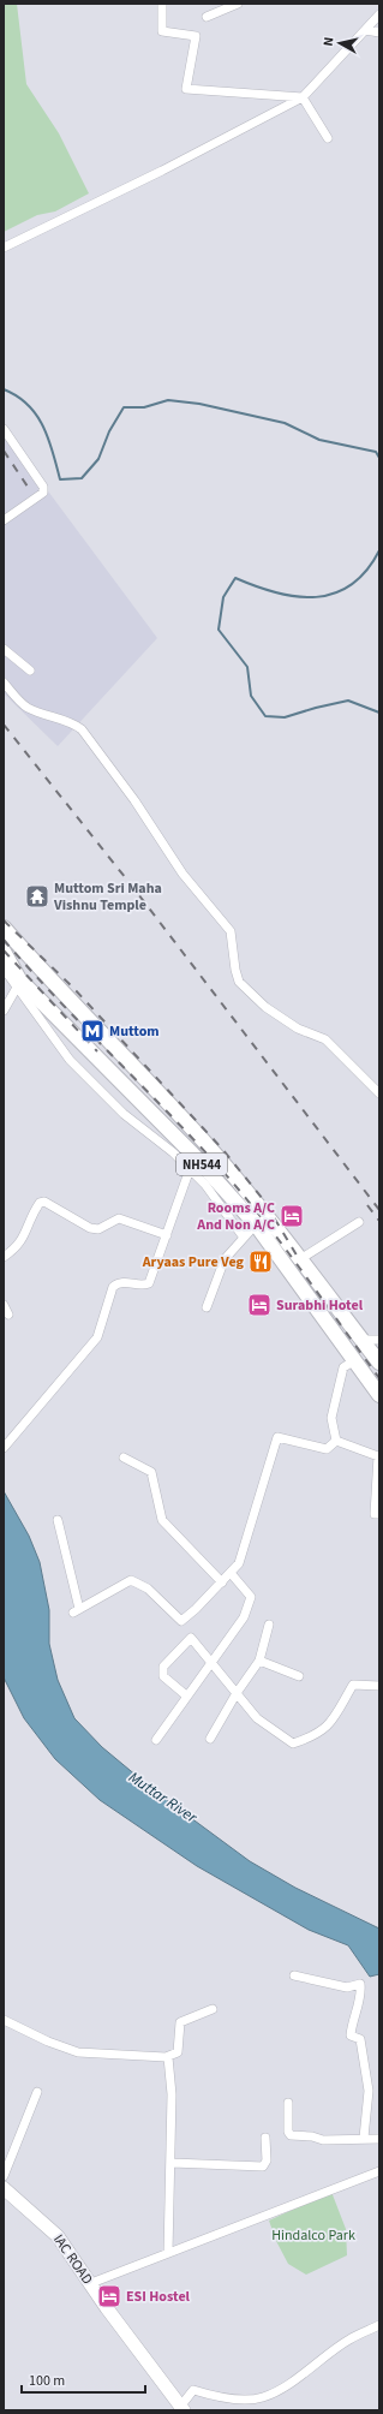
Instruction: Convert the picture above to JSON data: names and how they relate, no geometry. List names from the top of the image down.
{
  "streets": {
    "highway": ["NH544"],
    "main road": ["IAC ROAD"]
  },
  "water": ["Muttar River"],
  "parks": ["Hindalco Park"],
  "places": {
    "temple": ["Muttom Sri Maha Vishnu Temple"],
    "metro station": ["Muttom"],
    "hotel": ["Rooms A/C And Non A/C", "Surabhi Hotel", "ESI Hostel"],
    "restaurant": ["Aryaas Pure Veg"]
  },
  "scale_bar": "100 m",
  "north": "left"
}
